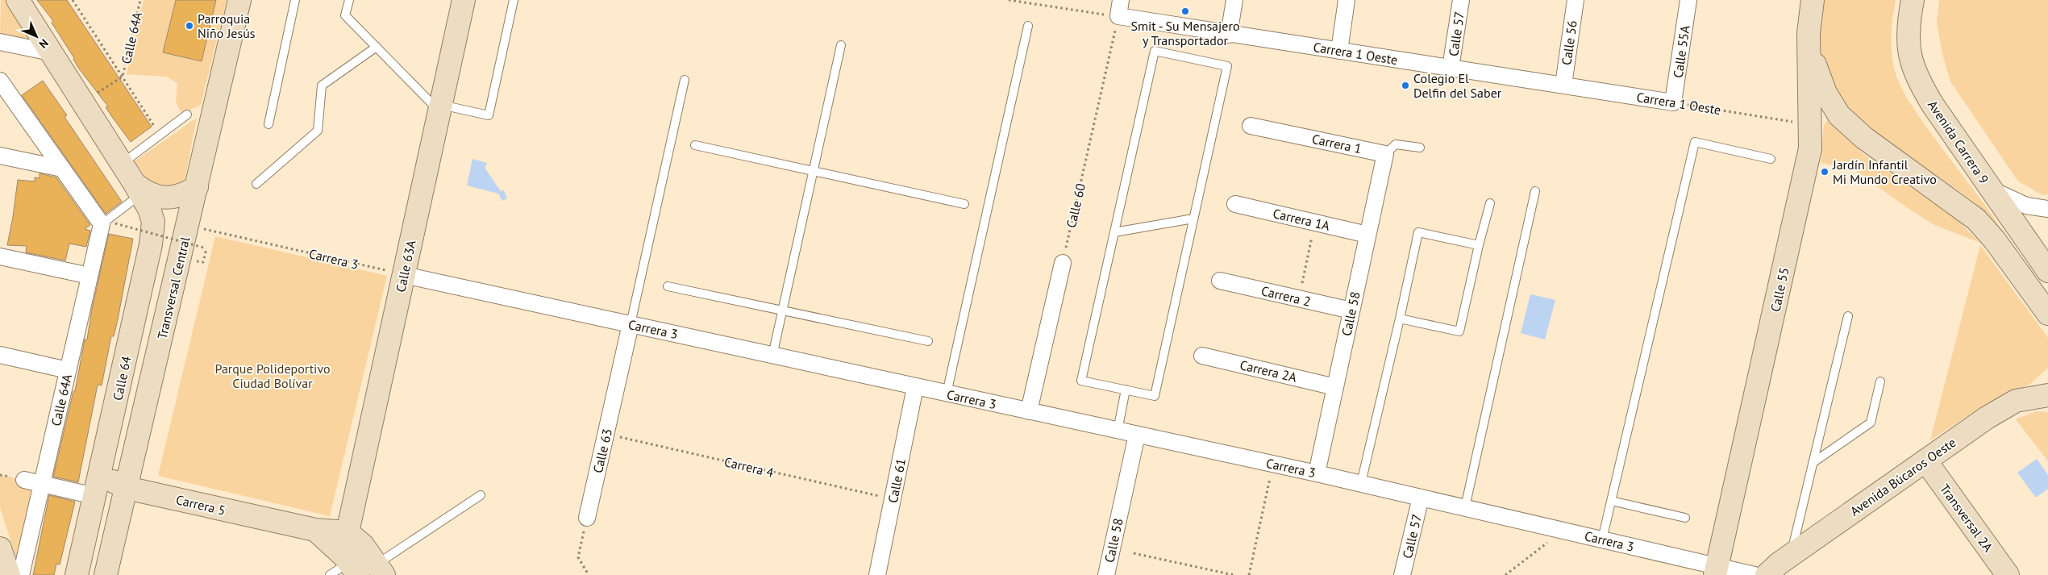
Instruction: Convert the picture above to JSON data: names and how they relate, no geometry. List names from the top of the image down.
{
  "streets": {
    "main road": [
      "Avenida Carrera 9",
      "Calle 63A",
      "Transversal Central",
      "Calle 55",
      "Calle 64",
      "Avenida Búcaros Oeste",
      "Carrera 5",
      "Transversal 2A"
    ],
    "street": [
      "Calle 57",
      "Calle 64A",
      "Calle 56",
      "Calle 55A",
      "Carrera 1 Oeste",
      "Carrera 1",
      "Carrera 1A",
      "Carrera 3",
      "Carrera 2",
      "Calle 58",
      "Carrera 2A",
      "Calle 63",
      "Calle 61"
    ],
    "path": ["Calle 60", "Carrera 4"]
  },
  "crossings": [
    ["Calle 57", "Carrera 1 Oeste"],
    ["Calle 57", "Carrera 3"],
    ["Calle 64A", "Calle 64"],
    ["Calle 56", "Carrera 1 Oeste"],
    ["Calle 55A", "Carrera 1 Oeste"],
    ["Carrera 1 Oeste", "Calle 60"],
    ["Carrera 1", "Calle 58"],
    ["Carrera 1A", "Calle 58"],
    ["Carrera 3", "Calle 63A"],
    ["Carrera 3", "Transversal Central"],
    ["Carrera 3", "Calle 55"],
    ["Carrera 3", "Calle 58"],
    ["Carrera 3", "Calle 63"],
    ["Carrera 3", "Calle 61"],
    ["Calle 63A", "Carrera 5"],
    ["Transversal Central", "Carrera 5"],
    ["Carrera 2", "Calle 58"],
    ["Calle 58", "Carrera 2A"],
    ["Calle 64", "Carrera 5"],
    ["Calle 63", "Carrera 4"],
    ["Carrera 4", "Calle 61"],
    ["Avenida Búcaros Oeste", "Transversal 2A"]
  ],
  "parks": ["Parque Polideportivo Ciudad Bolívar"],
  "places": [
    "Smit - Su Mensajero y Transportador",
    "Parroquia Niño Jesús",
    "Colegio El Delfin del Saber",
    "Jardín Infantil Mi Mundo Creativo"
  ],
  "north": "bottom right"
}
